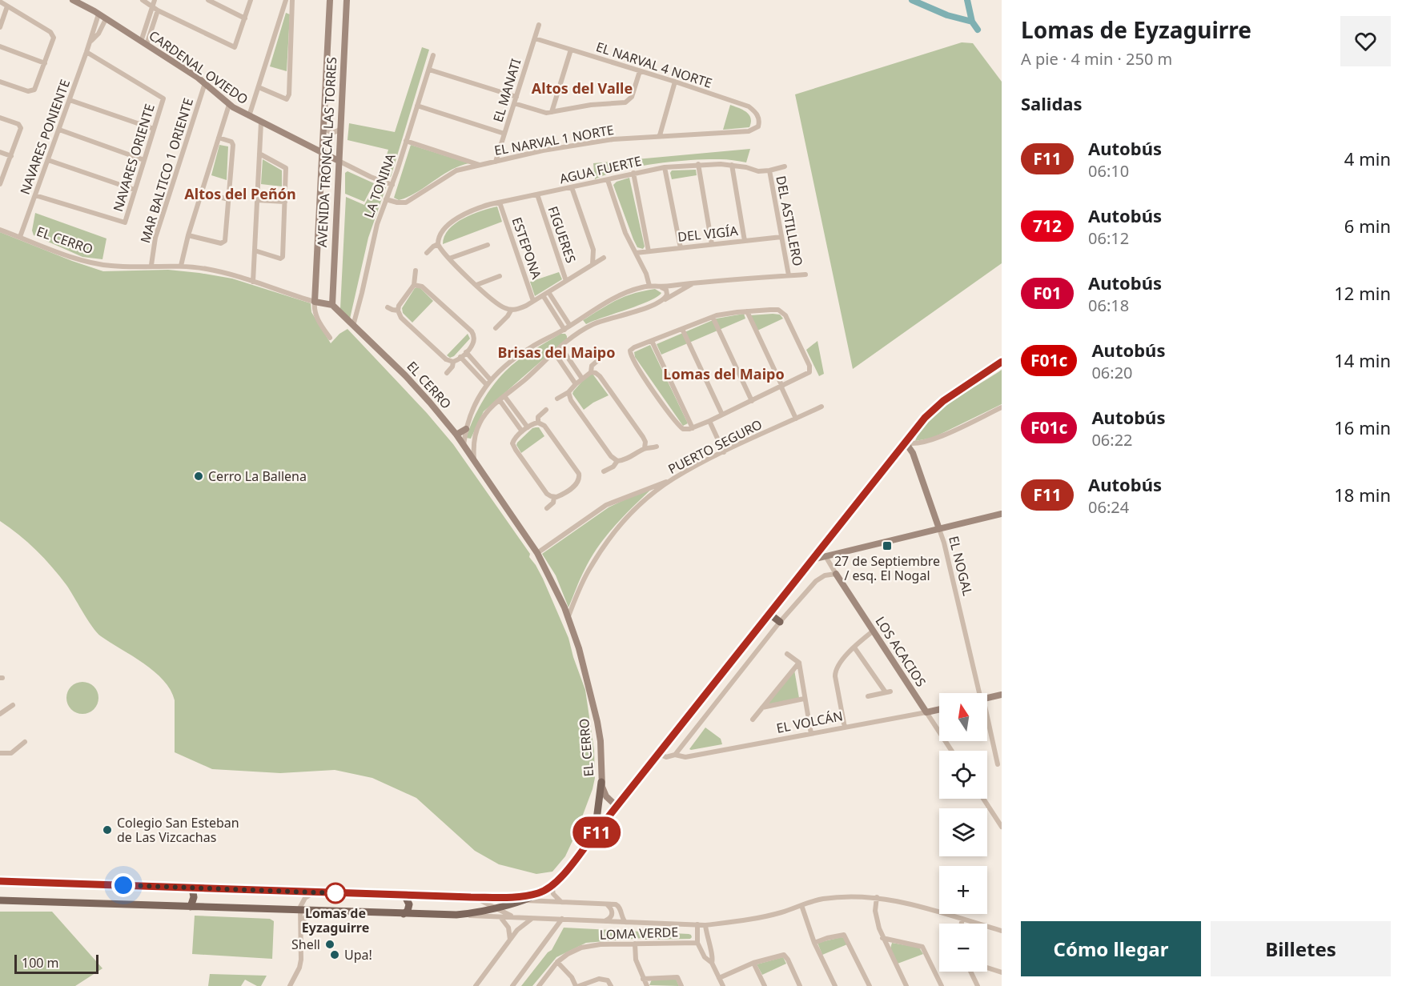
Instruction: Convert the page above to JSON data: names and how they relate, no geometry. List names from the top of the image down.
{
  "streets": {
    "street": [
      "EL NARVAL 4 NORTE",
      "CARDENAL OVIEDO",
      "EL MANATI",
      "NAVARES PONIENTE",
      "EL NARVAL 1 NORTE",
      "AVENIDA TRONCAL LAS TORRES",
      "NAVARES ORIENTE",
      "AGUA FUERTE",
      "MAR BALTICO 1 ORIENTE",
      "LA TONINA",
      "DEL ASTILLERO",
      "DEL VIGÍA",
      "FIGUERES",
      "EL CERRO",
      "ESTEPONA",
      "PUERTO SEGURO",
      "EL NOGAL",
      "LOS ACACIOS",
      "EL VOLCÁN",
      "LOMA VERDE"
    ]
  },
  "crossings": [
    ["EL NARVAL 4 NORTE", "EL MANATI"],
    ["EL NARVAL 4 NORTE", "EL NARVAL 1 NORTE"],
    ["CARDENAL OVIEDO", "NAVARES PONIENTE"],
    ["CARDENAL OVIEDO", "AVENIDA TRONCAL LAS TORRES"],
    ["CARDENAL OVIEDO", "MAR BALTICO 1 ORIENTE"],
    ["CARDENAL OVIEDO", "LA TONINA"],
    ["EL MANATI", "EL NARVAL 1 NORTE"],
    ["NAVARES PONIENTE", "NAVARES ORIENTE"],
    ["NAVARES PONIENTE", "EL CERRO"],
    ["EL NARVAL 1 NORTE", "LA TONINA"],
    ["AVENIDA TRONCAL LAS TORRES", "EL CERRO"],
    ["AGUA FUERTE", "DEL ASTILLERO"],
    ["AGUA FUERTE", "FIGUERES"],
    ["AGUA FUERTE", "ESTEPONA"],
    ["MAR BALTICO 1 ORIENTE", "EL CERRO"],
    ["LA TONINA", "EL CERRO"],
    ["DEL ASTILLERO", "DEL VIGÍA"],
    ["EL CERRO", "PUERTO SEGURO"],
    ["LOS ACACIOS", "EL VOLCÁN"]
  ],
  "districts": [
    "Altos del Valle",
    "Altos del Peñón",
    "Brisas del Maipo",
    "Lomas del Maipo"
  ],
  "places": {
    "other": [
      "Cerro La Ballena",
      "Colegio San Esteban de Las Vizcachas",
      "Lomas de Eyzaguirre",
      "Shell",
      "Upa!"
    ],
    "transit": ["27 de Septiembre / esq. El Nogal"]
  },
  "lines": ["bus line F11"],
  "scale_bar": "100 m",
  "north": "top",
  "page": {
    "on_map": "F11",
    "heading": [
      ["Lomas de Eyzaguirre", "A pie · 4 min · 250 m"],
      "Salidas"
    ],
    "list": [
      {
        "mark": "F11",
        "name": "Autobús",
        "note": "06:10",
        "value": "4 min"
      },
      {
        "mark": "712",
        "name": "Autobús",
        "note": "06:12",
        "value": "6 min"
      },
      {
        "mark": "F01",
        "name": "Autobús",
        "note": "06:18",
        "value": "12 min"
      },
      {
        "mark": "F01c",
        "name": "Autobús",
        "note": "06:20",
        "value": "14 min"
      },
      {
        "mark": "F01c",
        "name": "Autobús",
        "note": "06:22",
        "value": "16 min"
      },
      {
        "mark": "F11",
        "name": "Autobús",
        "note": "06:24",
        "value": "18 min"
      }
    ],
    "map_buttons": ["+", "−"],
    "buttons": ["Cómo llegar", "Billetes"],
    "scale": "100 m"
  }
}
